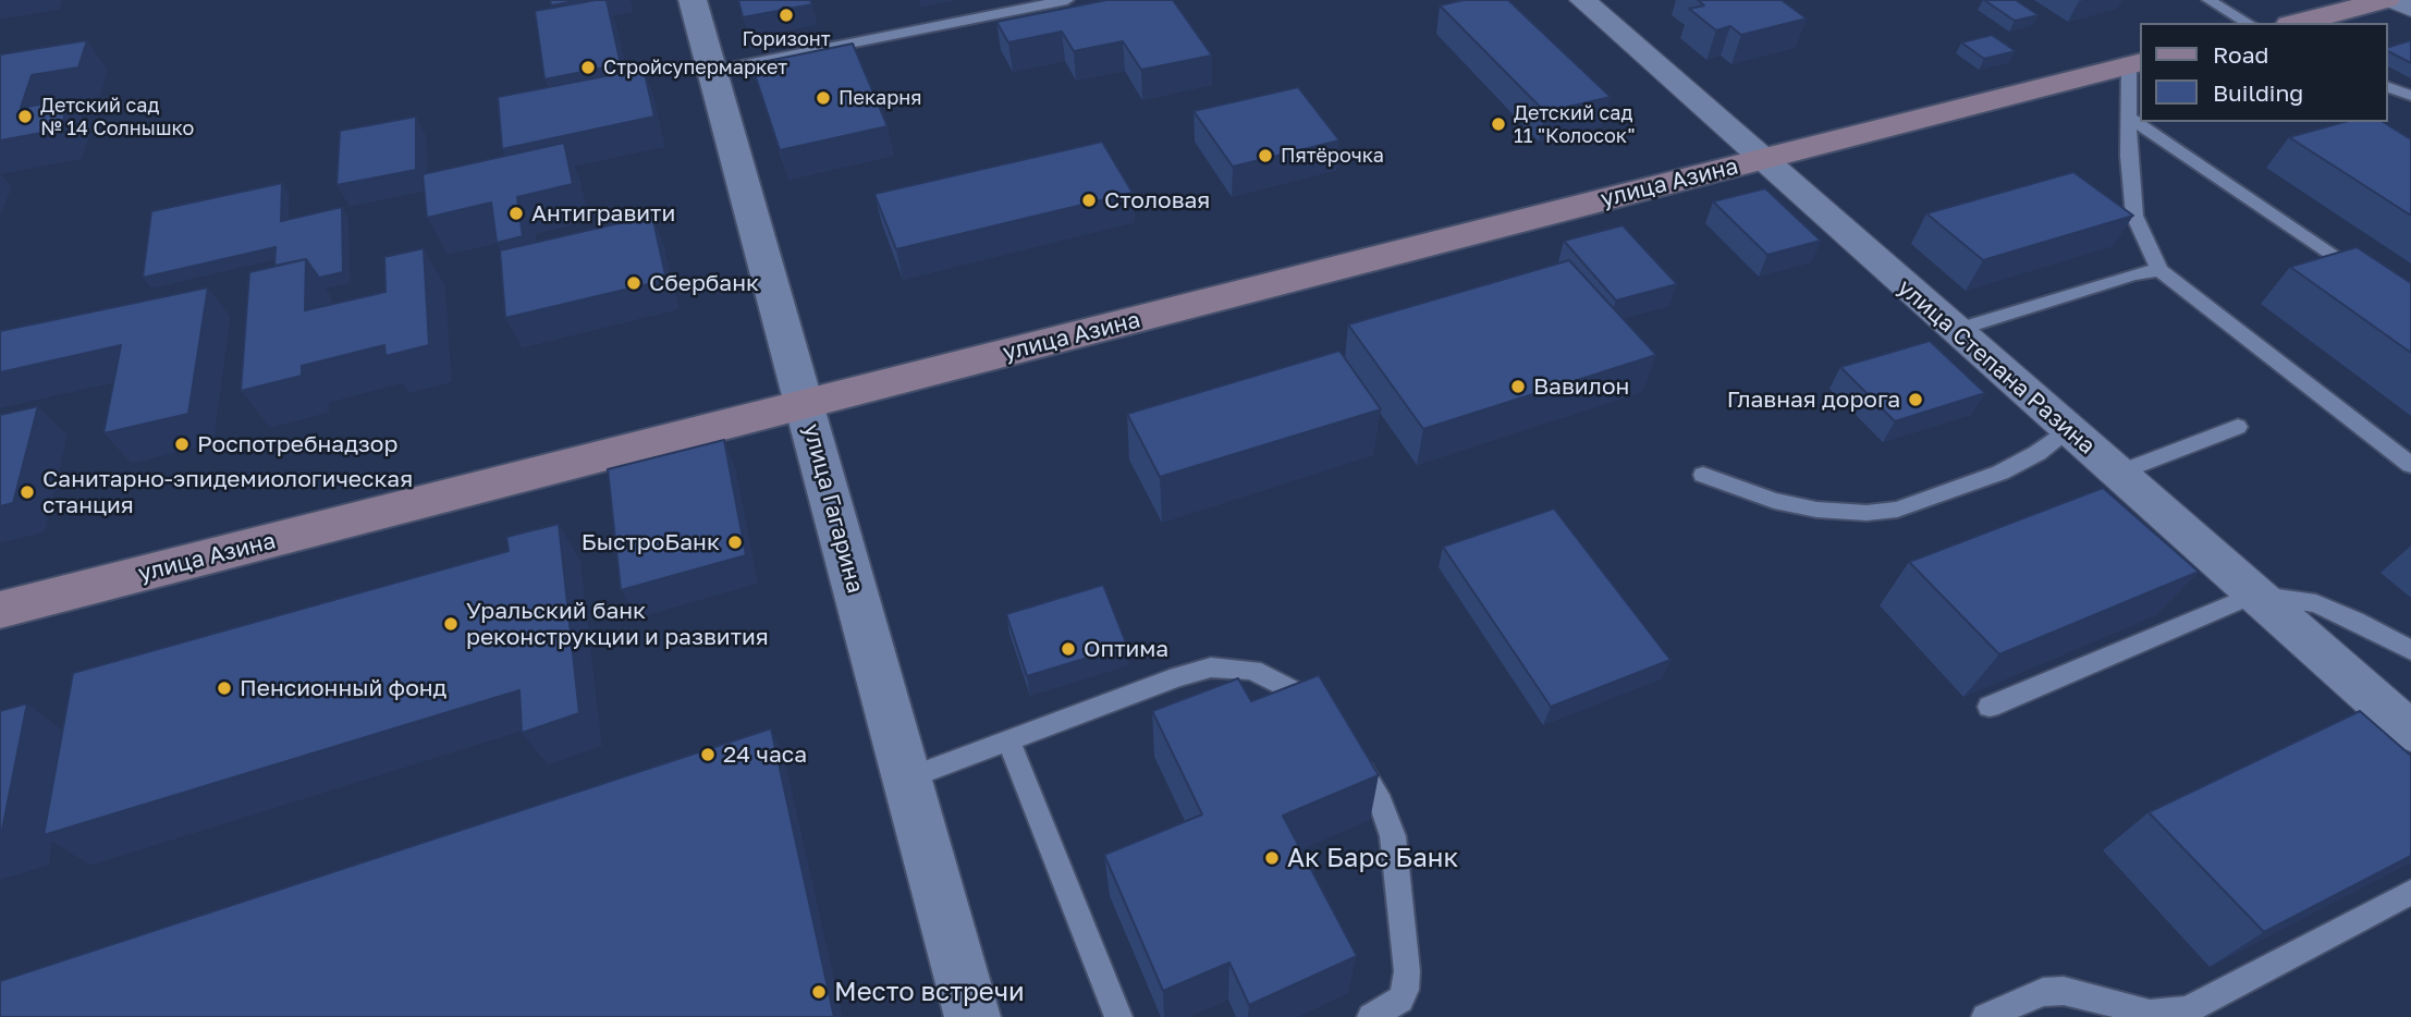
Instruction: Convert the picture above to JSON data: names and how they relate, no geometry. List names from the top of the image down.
{
  "streets": {
    "main road": ["улица Азина"],
    "street": ["улица Степана Разина", "улица Гагарина"]
  },
  "crossings": [
    ["улица Азина", "улица Степана Разина"],
    ["улица Азина", "улица Гагарина"]
  ],
  "places": [
    "Горизонт",
    "Стройсупермаркет",
    "Пекарня",
    "Детский сад № 14 Солнышко",
    "Детский сад 11 \"Колосок\"",
    "Пятёрочка",
    "Столовая",
    "Антигравити",
    "Сбербанк",
    "Вавилон",
    "Главная дорога",
    "Роспотребнадзор",
    "Санитарно-эпидемиологическая станция",
    "БыстроБанк",
    "Уральский банк реконструкции и развития",
    "Оптима",
    "Пенсионный фонд",
    "24 часа",
    "Ак Барс Банк",
    "Место встречи"
  ],
  "legend": ["Road", "Building"]
}
